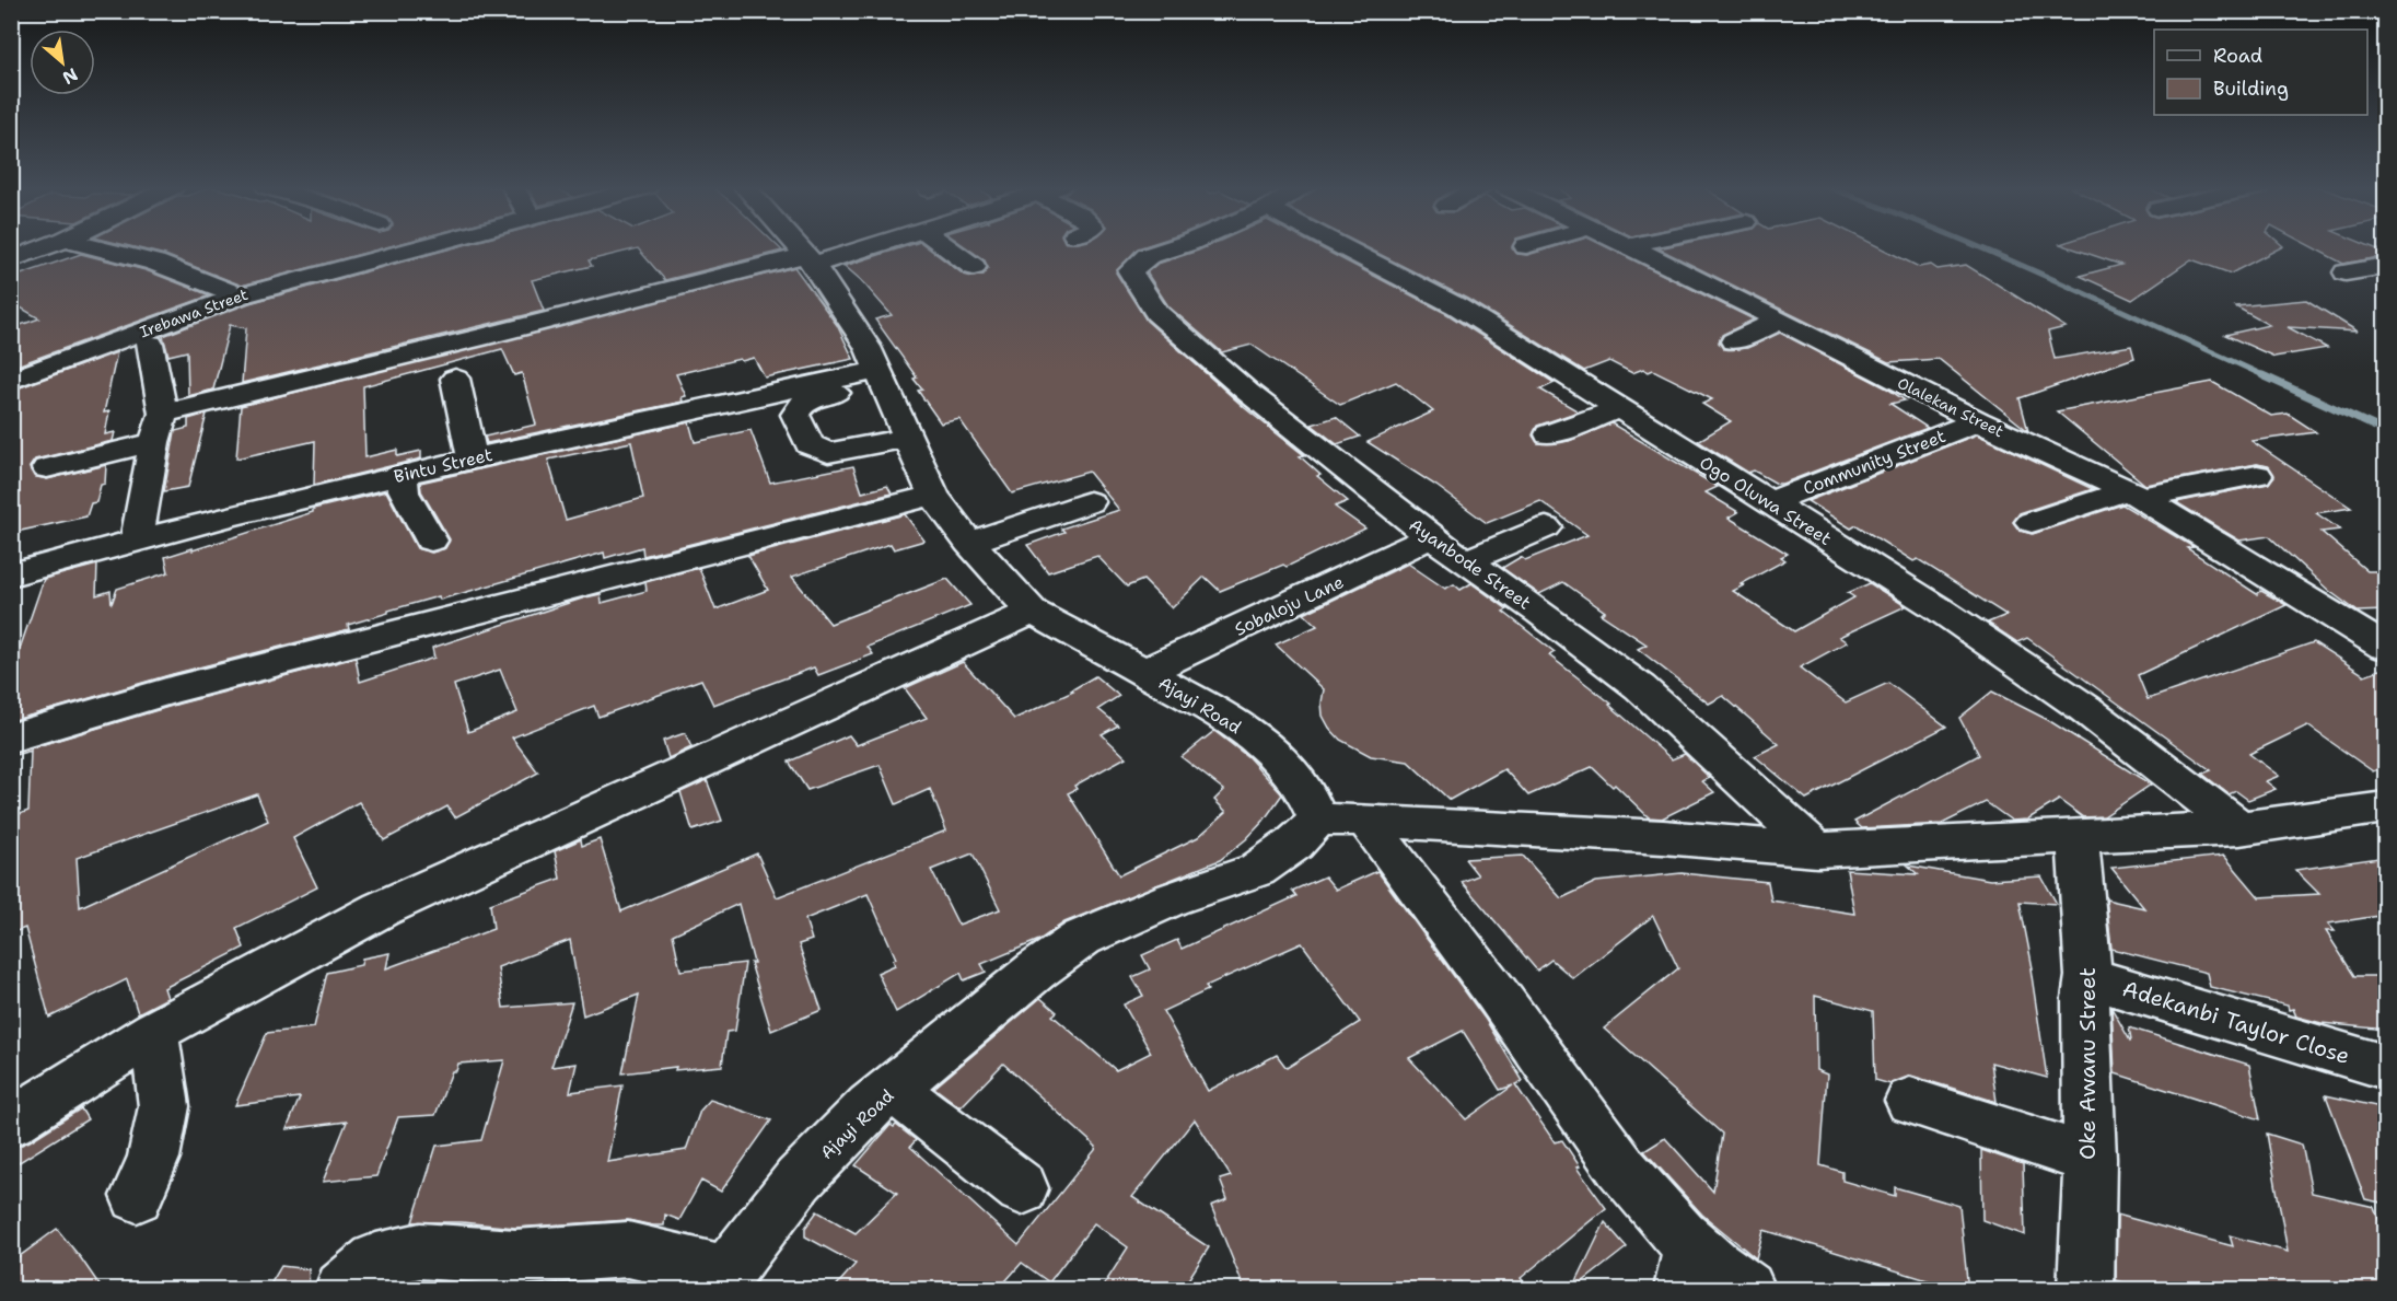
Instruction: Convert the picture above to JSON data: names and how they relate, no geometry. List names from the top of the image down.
{
  "streets": {
    "street": [
      "Irebawa Street",
      "Olalekan Street",
      "Community Street",
      "Bintu Street",
      "Ogo Oluwa Street",
      "Ayanbode Street",
      "Sobaloju Lane",
      "Ajayi Road",
      "Adekanbi Taylor Close",
      "Oke Awanu Street"
    ]
  },
  "crossings": [
    ["Olalekan Street", "Community Street"],
    ["Community Street", "Ogo Oluwa Street"],
    ["Bintu Street", "Ajayi Road"],
    ["Ayanbode Street", "Sobaloju Lane"],
    ["Sobaloju Lane", "Ajayi Road"],
    ["Adekanbi Taylor Close", "Oke Awanu Street"]
  ],
  "legend": ["Road", "Building"],
  "north": "bottom right"
}
